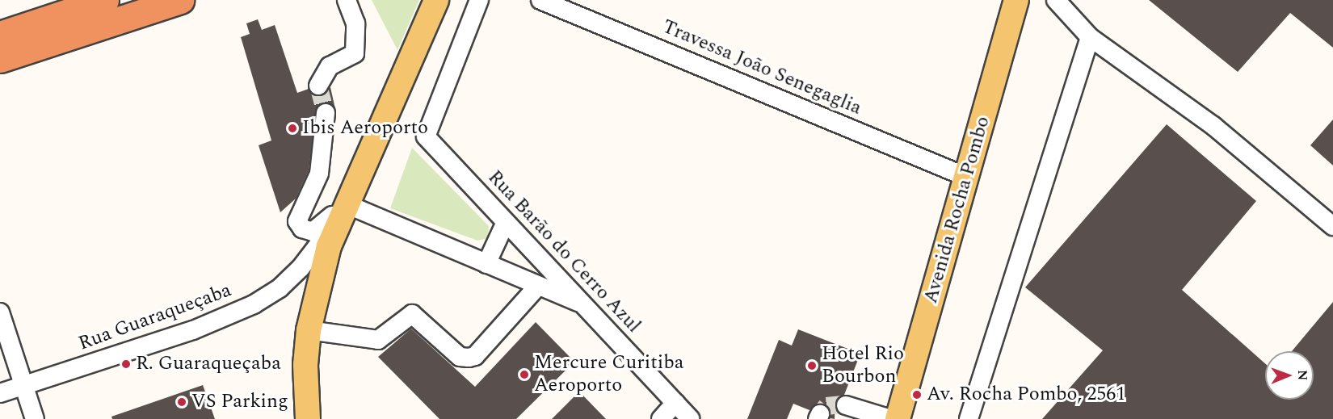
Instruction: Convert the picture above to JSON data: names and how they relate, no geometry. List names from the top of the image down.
{
  "streets": {
    "main road": ["Avenida Rocha Pombo"],
    "street": ["Travessa João Senegaglia", "Rua Barão do Cerro Azul", "Rua Guaraqueçaba"]
  },
  "crossings": [
    ["Travessa João Senegaglia", "Avenida Rocha Pombo"]
  ],
  "places": [
    "Ibis Aeroporto",
    "R. Guaraqueçaba",
    "Hotel Rio Bourbon",
    "Mercure Curitiba Aeroporto",
    "Av. Rocha Pombo, 2561",
    "VS Parking"
  ],
  "north": "right"
}
